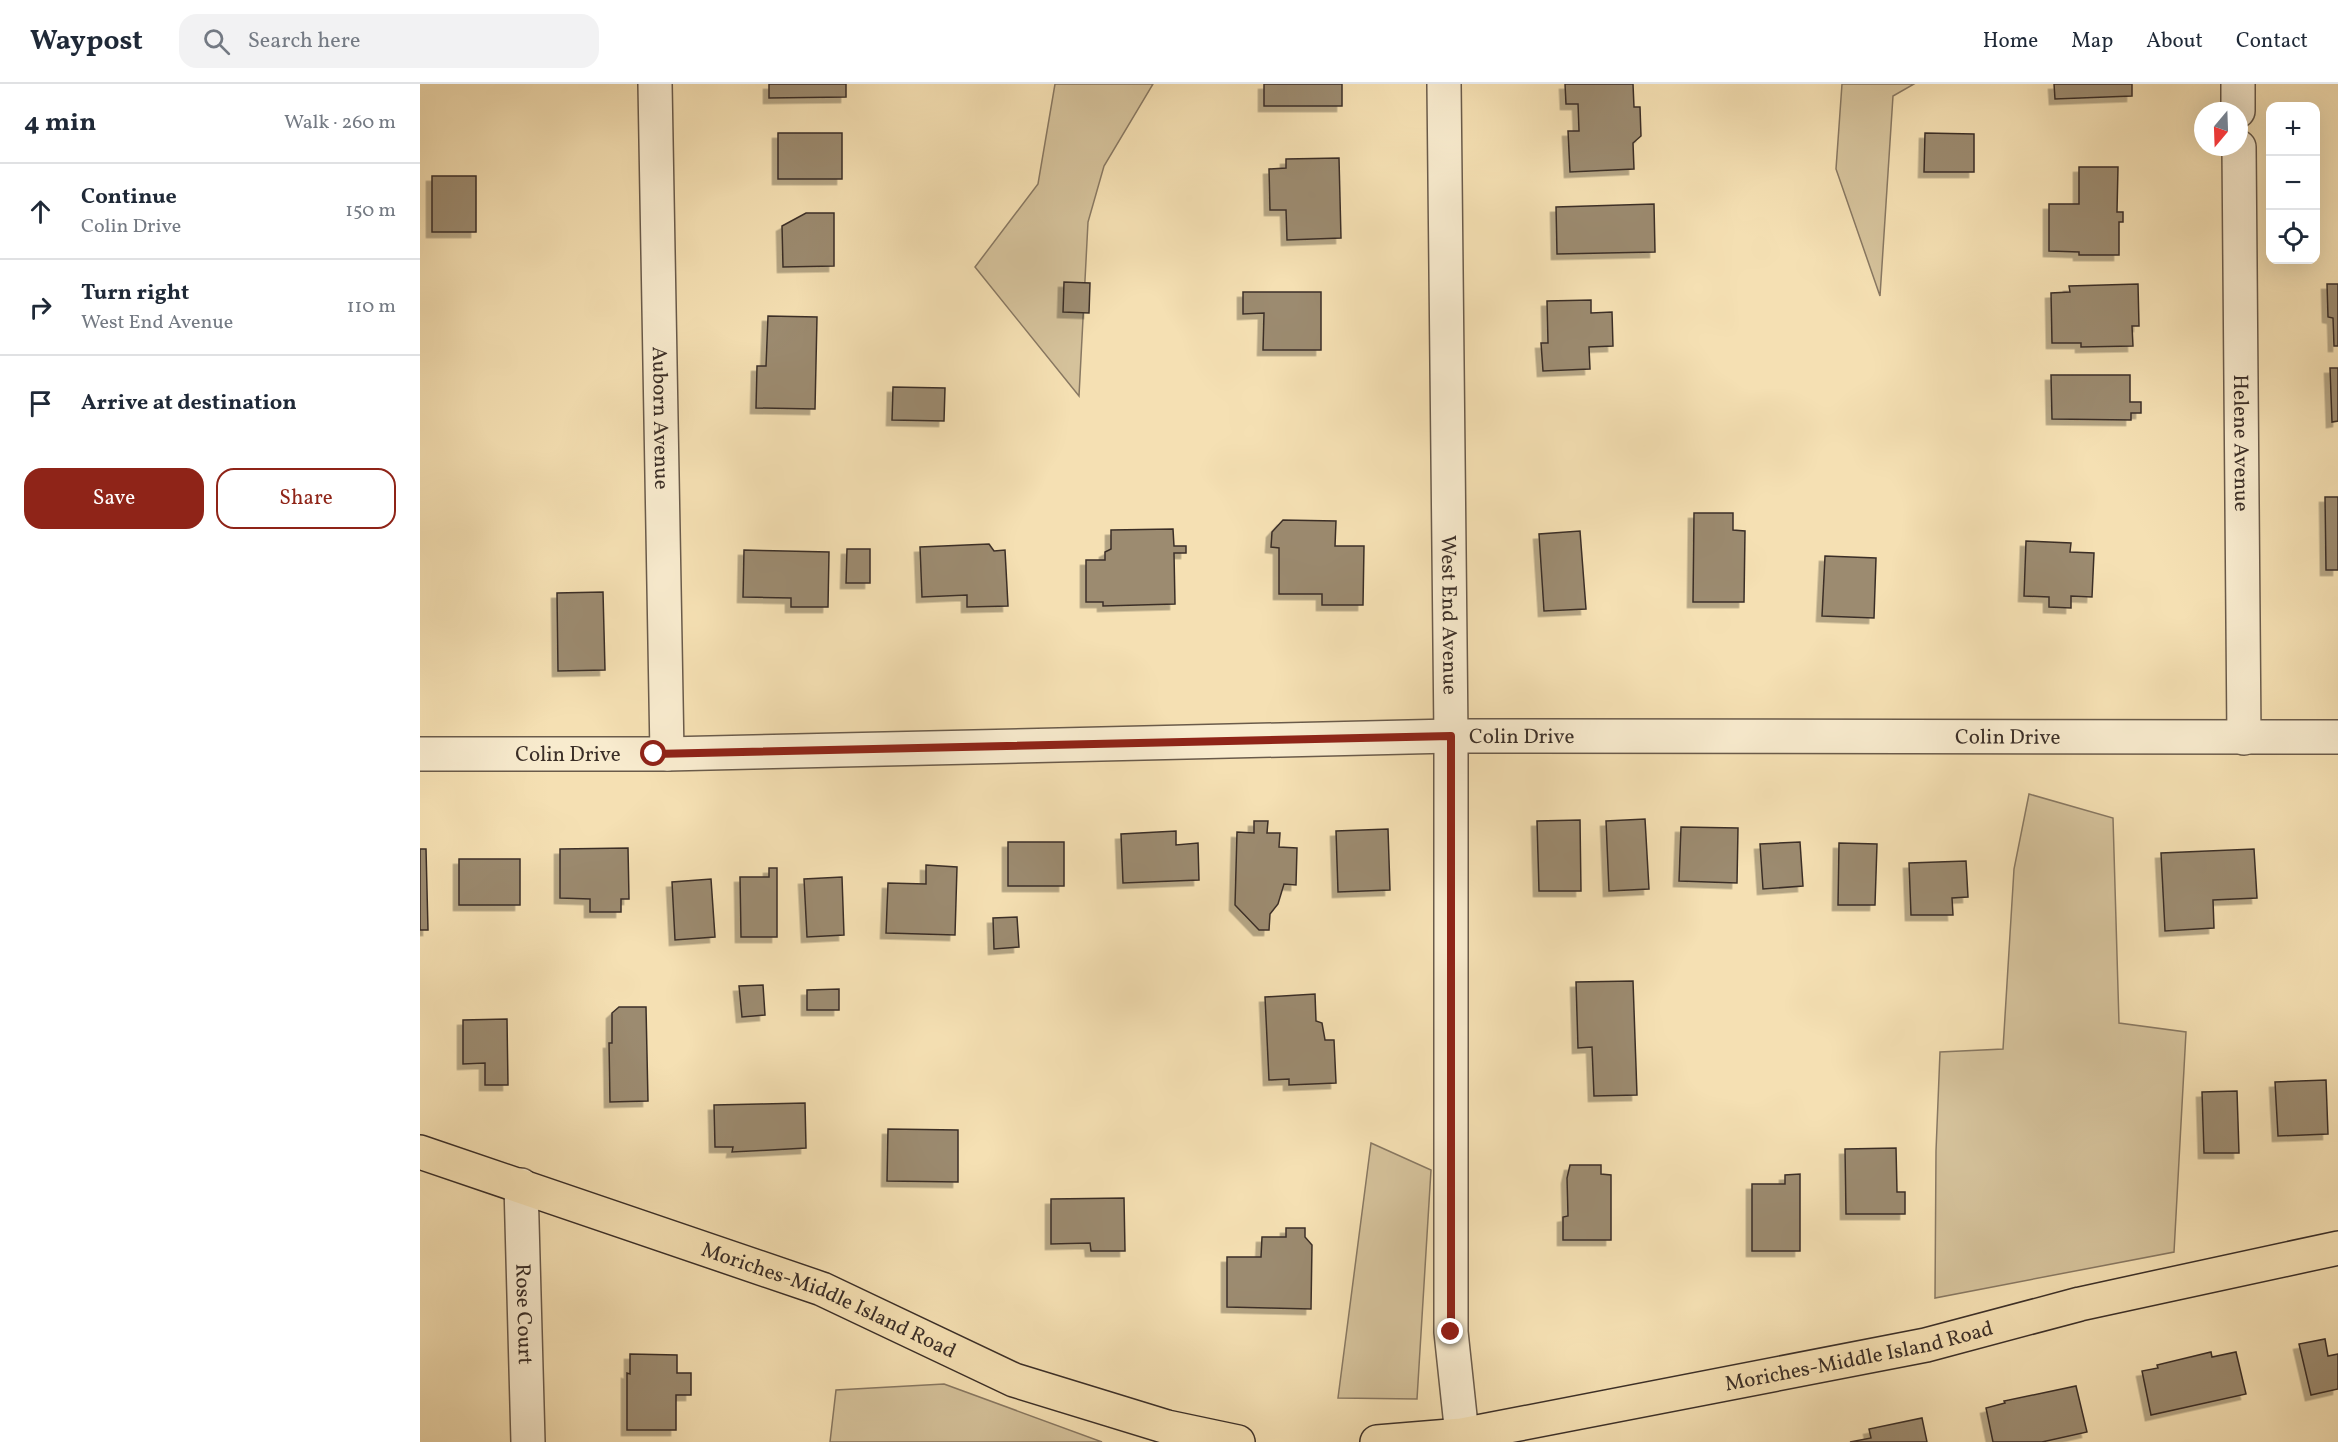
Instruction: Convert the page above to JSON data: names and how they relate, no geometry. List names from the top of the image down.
{
  "streets": {
    "main road": ["Moriches-Middle Island Road"],
    "street": [
      "Auborn Avenue",
      "Helene Avenue",
      "West End Avenue",
      "Colin Drive",
      "Rose Court"
    ]
  },
  "crossings": [
    ["Auborn Avenue", "Colin Drive"],
    ["Helene Avenue", "Colin Drive"],
    ["West End Avenue", "Colin Drive"],
    ["West End Avenue", "Moriches-Middle Island Road"],
    ["Moriches-Middle Island Road", "Rose Court"]
  ],
  "north": "bottom",
  "page": {
    "header": "Waypost",
    "search": "Search here",
    "nav": [
      "Home",
      "Map",
      "About",
      "Contact"
    ],
    "heading": ["4 min", "Walk · 260 m"],
    "map_buttons": ["+", "−"],
    "list": [
      ["Continue", "Colin Drive", "150 m"],
      ["Turn right", "West End Avenue", "110 m"],
      "Arrive at destination"
    ],
    "buttons": ["Save", "Share"]
  }
}
